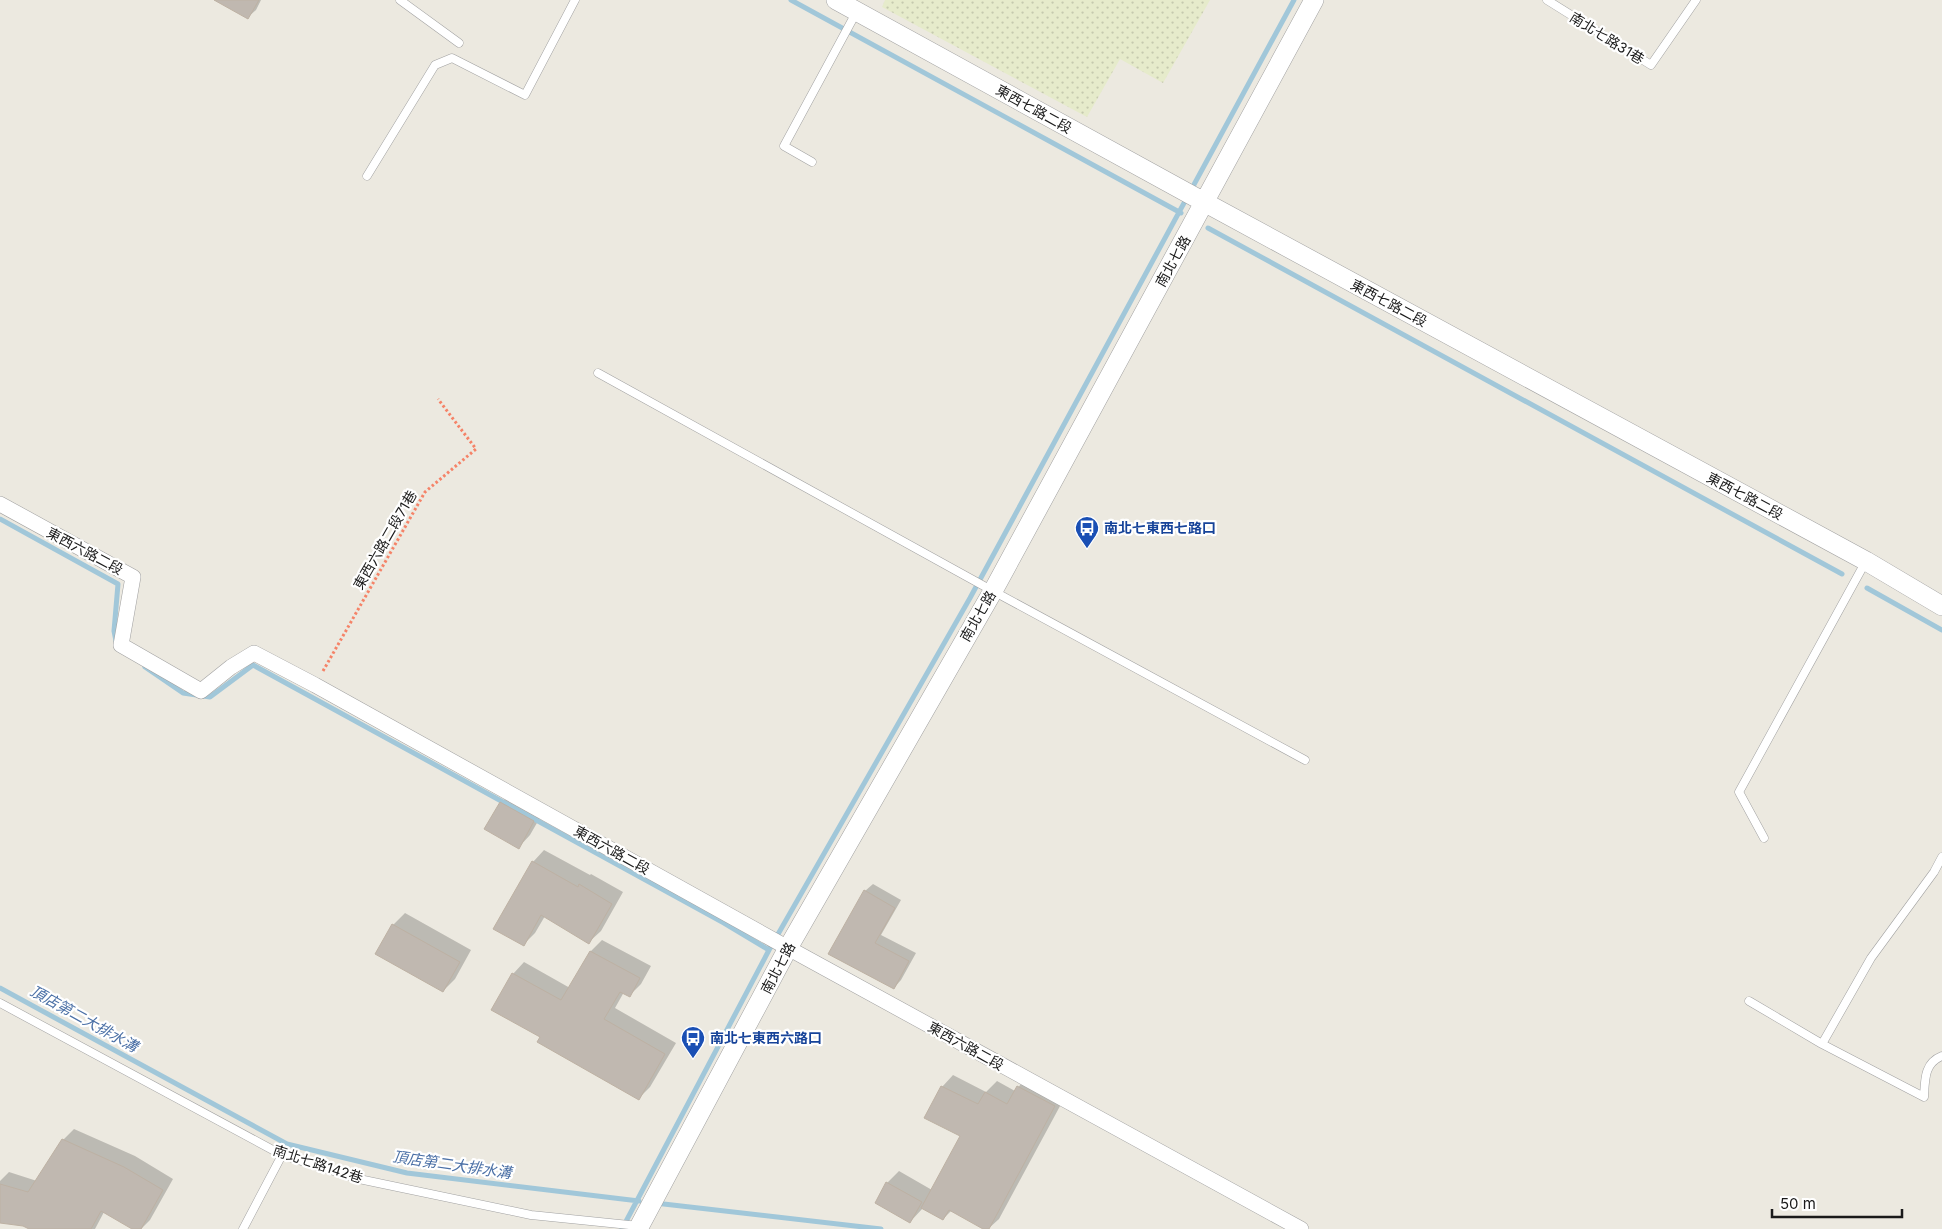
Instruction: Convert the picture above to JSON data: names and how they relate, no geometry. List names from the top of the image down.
{
  "streets": {
    "street": ["東西七路二段", "南北七路", "東西六路二段"],
    "lane": ["南北七路31巷", "南北七路142巷"],
    "path": ["東西六路二段71巷"]
  },
  "crossings": [
    ["東西七路二段", "南北七路"],
    ["南北七路", "東西六路二段"],
    ["南北七路", "南北七路142巷"],
    ["東西六路二段71巷", "東西六路二段"]
  ],
  "water": ["頂店第二大排水溝"],
  "places": {
    "bus stop": ["南北七東西七路口", "南北七東西六路口"]
  },
  "scale_bar": "50 m"
}
